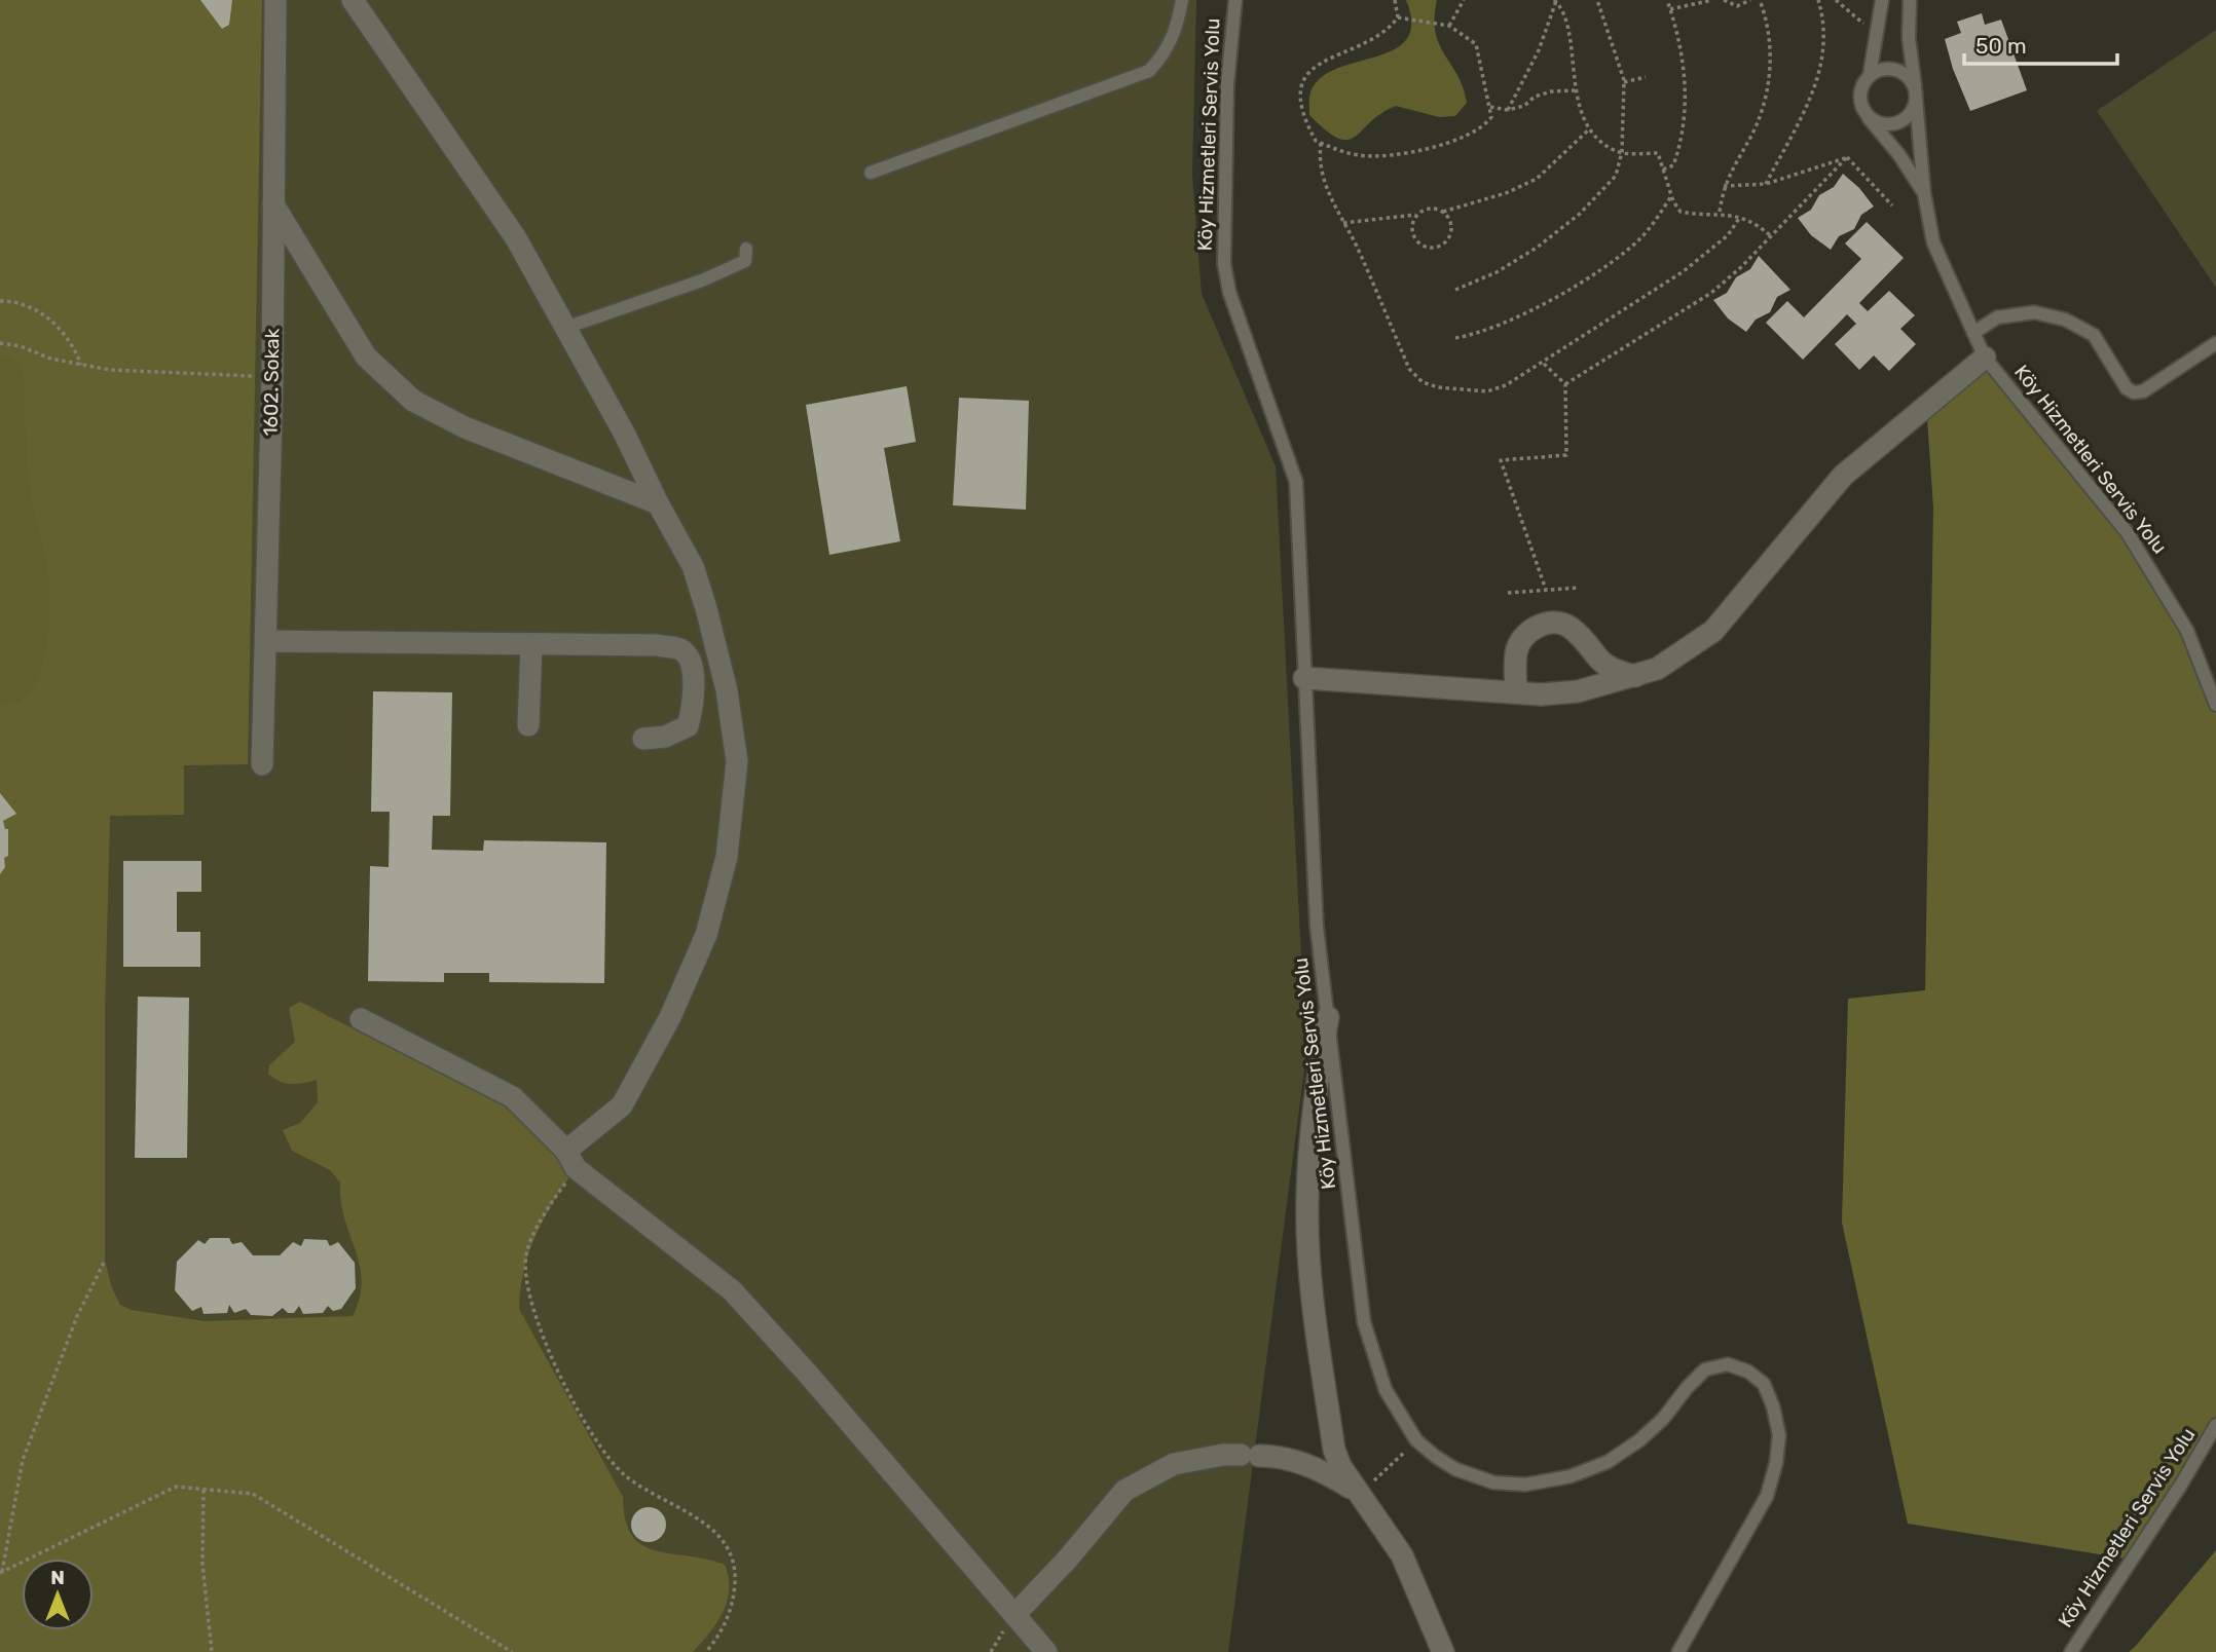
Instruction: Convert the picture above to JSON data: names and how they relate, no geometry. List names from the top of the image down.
{
  "streets": {
    "street": ["1602. Sokak"],
    "lane": ["Köy Hizmetleri Servis Yolu"]
  },
  "scale_bar": "50 m",
  "north": "top"
}
